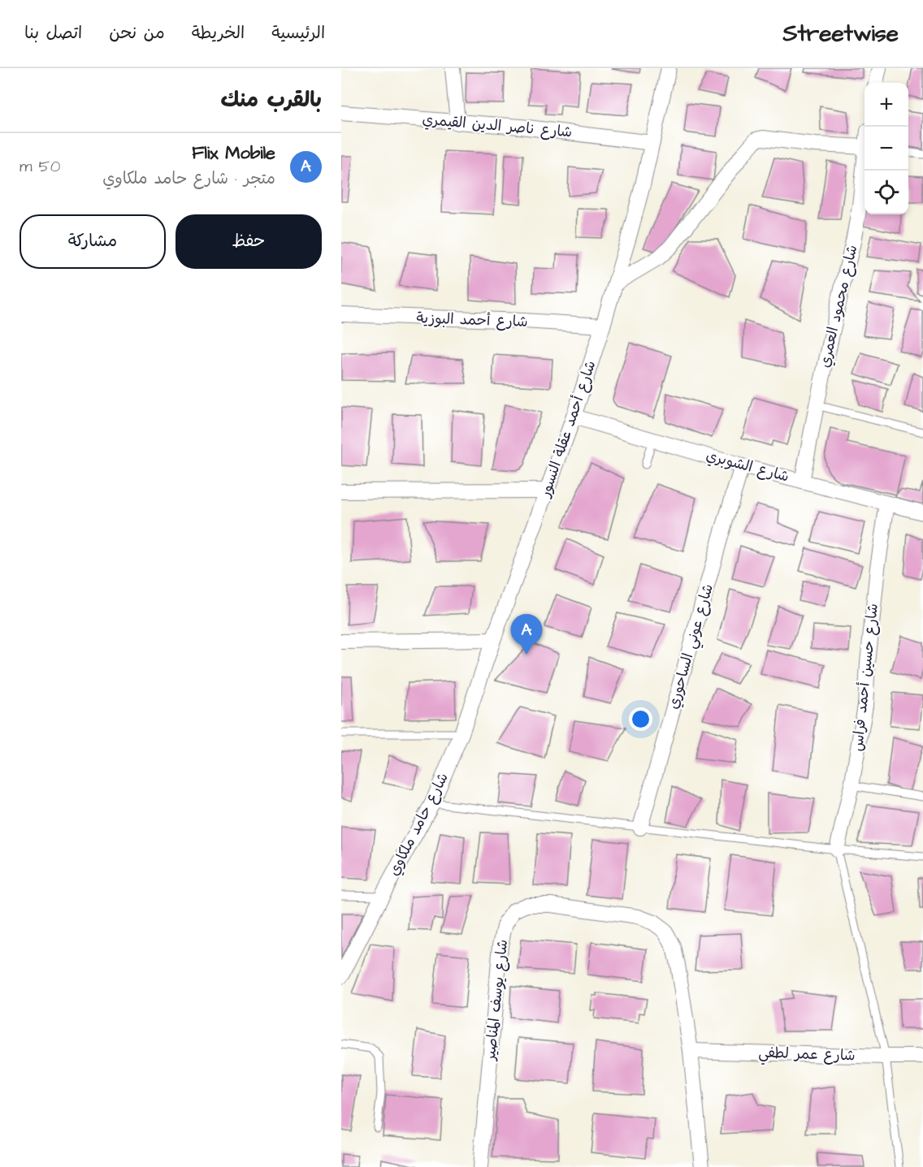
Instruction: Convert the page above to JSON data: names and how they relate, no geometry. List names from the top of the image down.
{
  "streets": {
    "street": [
      "شارع ناصر الدين القيمري",
      "شارع محمود العمري",
      "شارع أحمد البوزية",
      "شارع أحمد عقلة النسور",
      "شارع الشوبري",
      "شارع عوني الساحوري",
      "شارع حسين أحمد فراس",
      "شارع حامد ملكاوي",
      "شارع يوسف المناصير",
      "شارع عمر لطفي"
    ]
  },
  "crossings": [
    ["شارع ناصر الدين القيمري", "شارع أحمد عقلة النسور"],
    ["شارع محمود العمري", "شارع الشوبري"],
    ["شارع أحمد البوزية", "شارع أحمد عقلة النسور"],
    ["شارع أحمد عقلة النسور", "شارع الشوبري"],
    ["شارع أحمد عقلة النسور", "شارع حامد ملكاوي"],
    ["شارع الشوبري", "شارع عوني الساحوري"],
    ["شارع الشوبري", "شارع حسين أحمد فراس"],
    ["شارع يوسف المناصير", "شارع عمر لطفي"]
  ],
  "page": {
    "header": "Streetwise",
    "nav": [
      "الرئيسية",
      "الخريطة",
      "من نحن",
      "اتصل بنا"
    ],
    "heading": "بالقرب منك",
    "map_buttons": ["+", "−"],
    "list": [
      {
        "mark": "A",
        "name": "Flix Mobile",
        "note": "متجر · شارع حامد ملكاوي",
        "value": "50 m"
      }
    ],
    "buttons": ["حفظ", "مشاركة"],
    "pins": "A"
  }
}
